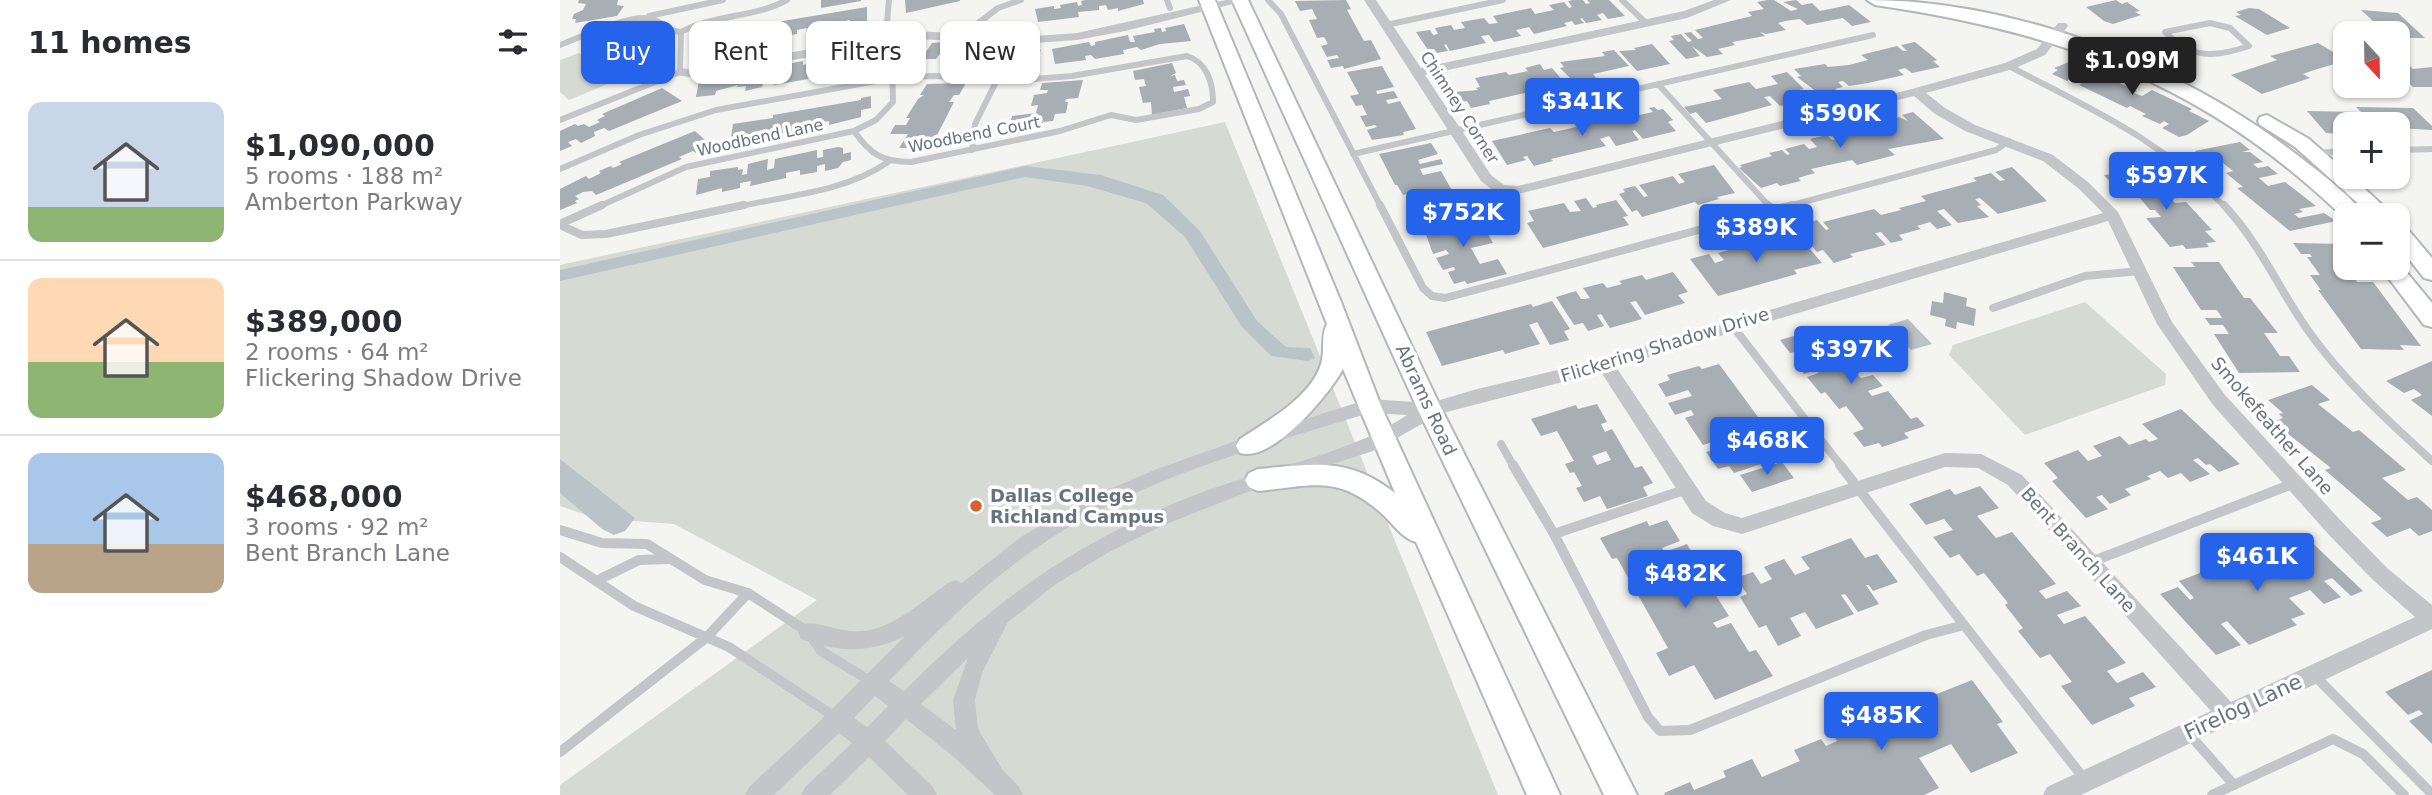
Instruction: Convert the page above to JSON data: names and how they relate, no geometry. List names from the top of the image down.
{
  "streets": {
    "main road": ["Abrams Road"],
    "street": [
      "Chimney Corner",
      "Flickering Shadow Drive",
      "Smokefeather Lane",
      "Bent Branch Lane",
      "Firelog Lane"
    ],
    "lane": ["Woodbend Court", "Woodbend Lane"]
  },
  "crossings": [
    ["Chimney Corner", "Smokefeather Lane"],
    ["Woodbend Court", "Woodbend Lane"],
    ["Flickering Shadow Drive", "Abrams Road"],
    ["Flickering Shadow Drive", "Smokefeather Lane"],
    ["Flickering Shadow Drive", "Bent Branch Lane"],
    ["Smokefeather Lane", "Firelog Lane"],
    ["Bent Branch Lane", "Firelog Lane"]
  ],
  "places": ["Dallas College Richland Campus"],
  "north": "bottom",
  "page": {
    "heading": "11 homes",
    "map_buttons": ["+", "−"],
    "chip": [
      "Buy",
      "Rent",
      "Filters",
      "New"
    ],
    "price": [
      "$1.09M",
      "$341K",
      "$590K",
      "$597K",
      "$752K",
      "$389K",
      "$397K",
      "$468K",
      "$461K",
      "$482K",
      "$485K"
    ],
    "list": [
      {
        "name": "$1,090,000",
        "note": "5 rooms · 188 m² · Amberton Parkway"
      },
      {
        "name": "$389,000",
        "note": "2 rooms · 64 m² · Flickering Shadow Drive"
      },
      {
        "name": "$468,000",
        "note": "3 rooms · 92 m² · Bent Branch Lane"
      }
    ]
  }
}
